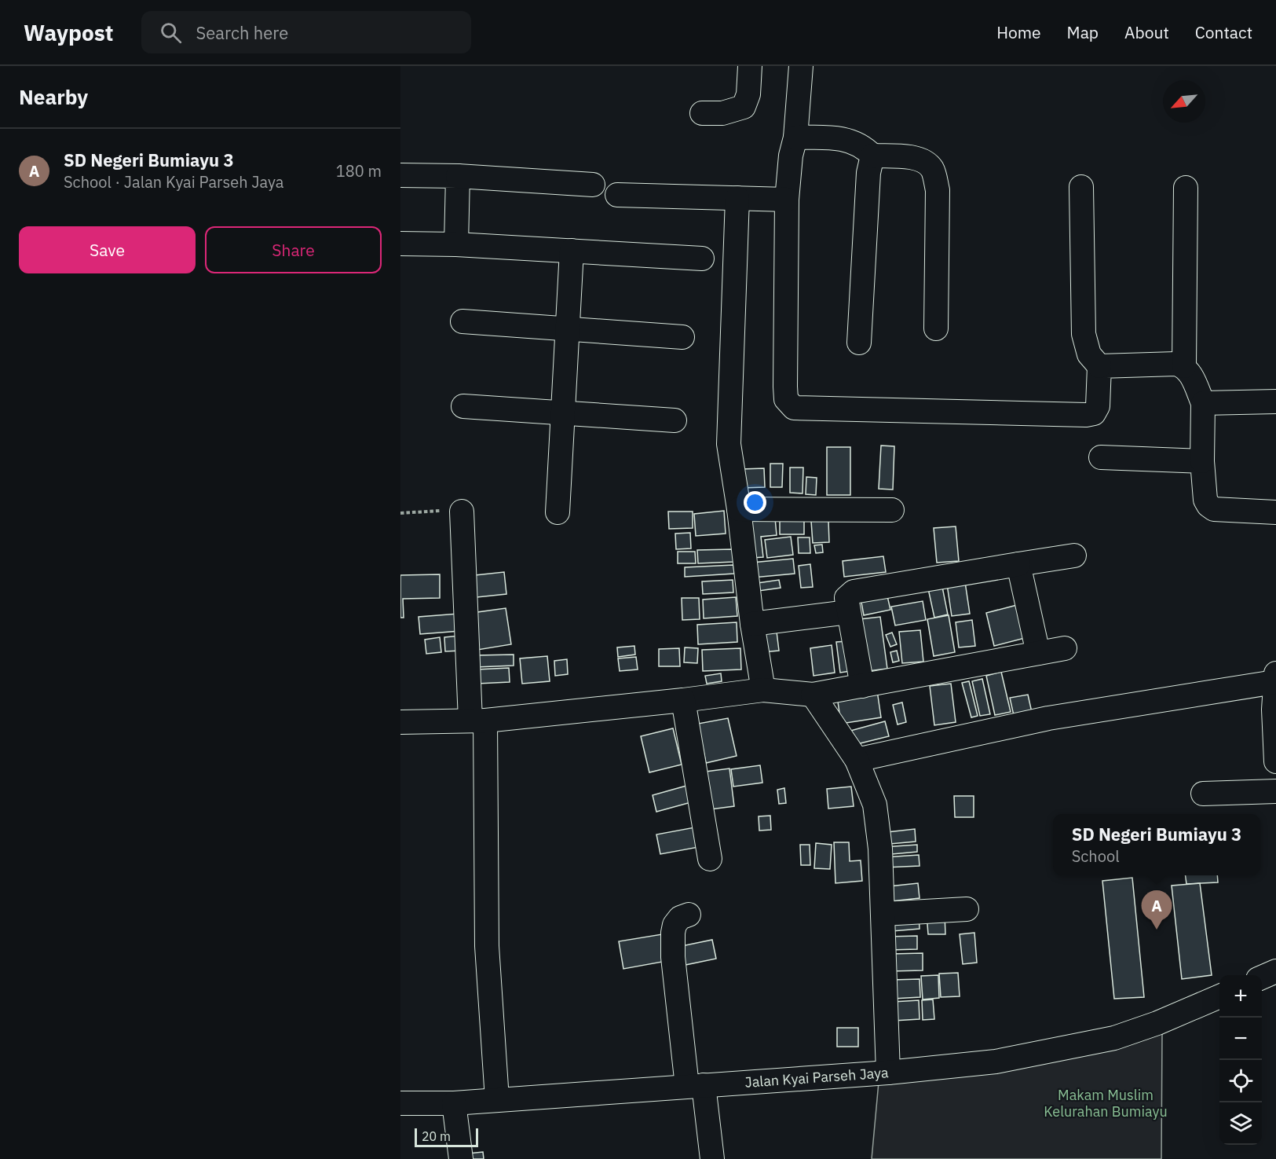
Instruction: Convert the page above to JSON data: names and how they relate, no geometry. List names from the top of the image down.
{
  "streets": {
    "street": ["Jalan Kyai Parseh Jaya"]
  },
  "parks": ["Makam Muslim Kelurahan Bumiayu"],
  "scale_bar": "20 m",
  "north": "bottom left",
  "page": {
    "header": "Waypost",
    "search": "Search here",
    "nav": [
      "Home",
      "Map",
      "About",
      "Contact"
    ],
    "heading": "Nearby",
    "list": [
      {
        "mark": "A",
        "name": "SD Negeri Bumiayu 3",
        "note": "School · Jalan Kyai Parseh Jaya",
        "value": "180 m"
      }
    ],
    "buttons": ["Save", "Share"],
    "popup": ["SD Negeri Bumiayu 3", "School"],
    "pins": "A",
    "map_buttons": ["+", "−"],
    "scale": "20 m"
  }
}
